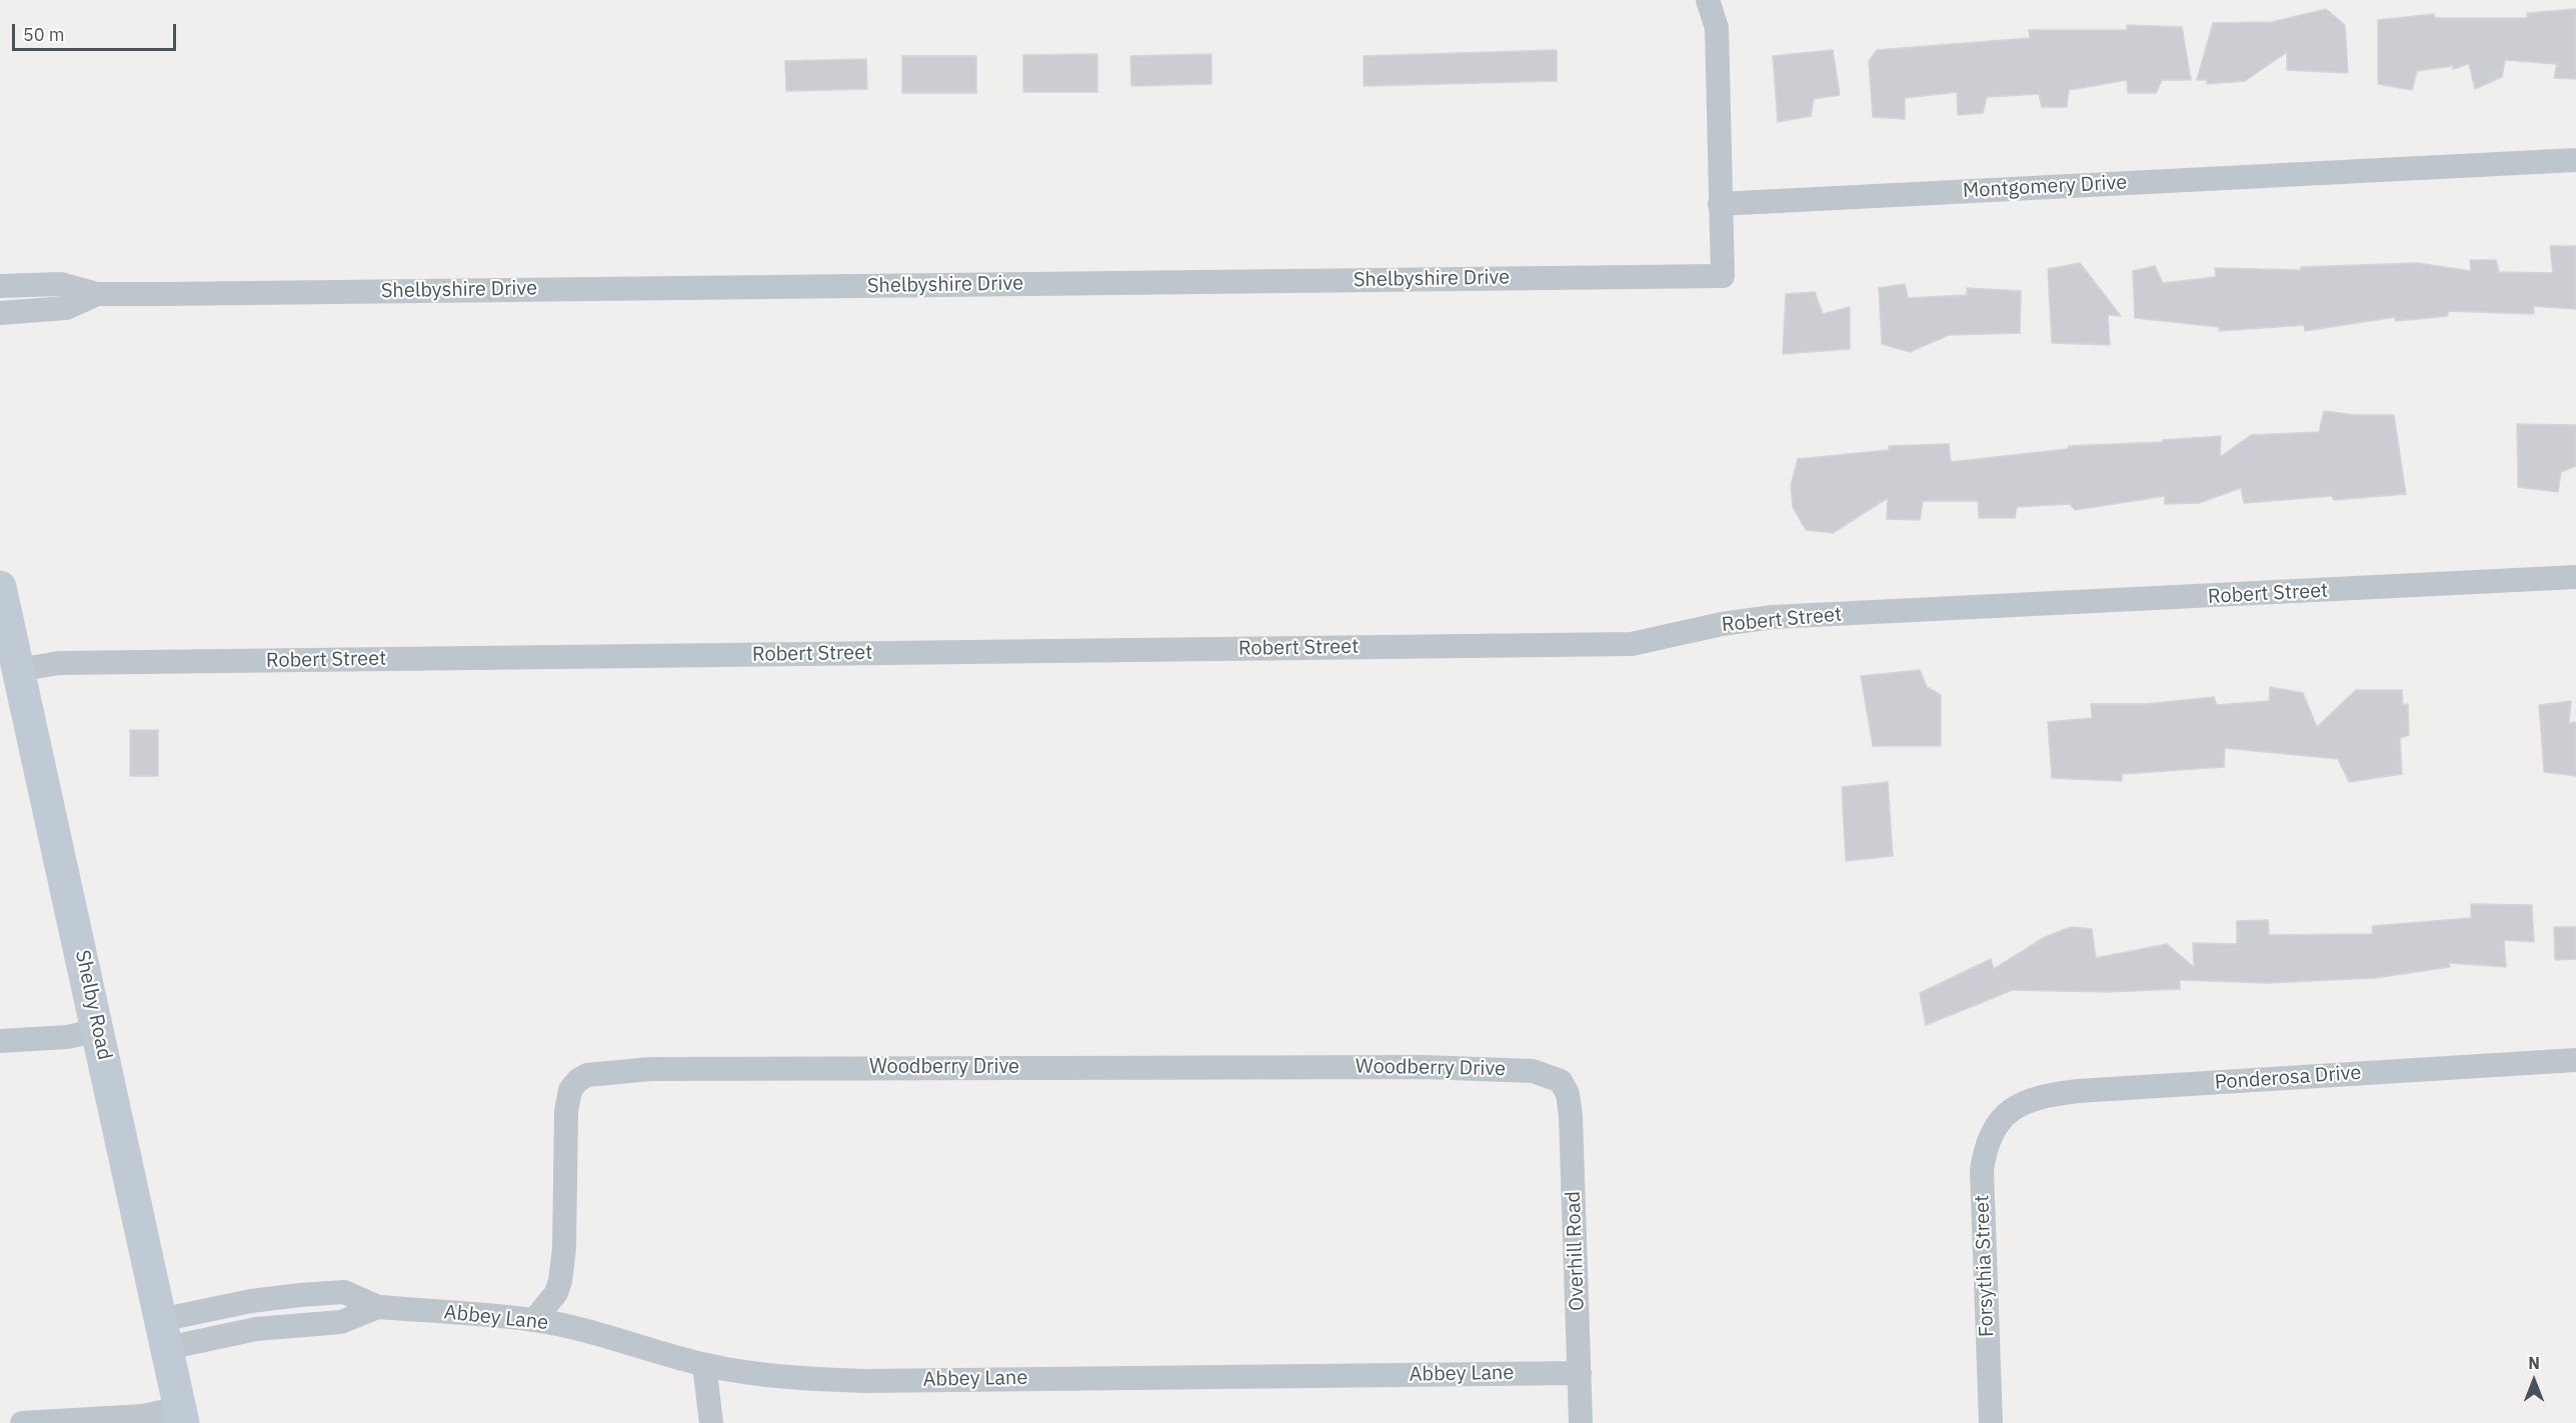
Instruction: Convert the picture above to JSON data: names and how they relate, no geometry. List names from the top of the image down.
{
  "streets": {
    "street": [
      "Montgomery Drive",
      "Shelbyshire Drive",
      "Robert Street",
      "Shelby Road",
      "Woodberry Drive",
      "Ponderosa Drive",
      "Overhill Road",
      "Forsythia Street",
      "Abbey Lane"
    ]
  },
  "crossings": [
    ["Montgomery Drive", "Shelbyshire Drive"],
    ["Robert Street", "Shelby Road"],
    ["Shelby Road", "Abbey Lane"],
    ["Woodberry Drive", "Overhill Road"],
    ["Woodberry Drive", "Abbey Lane"],
    ["Ponderosa Drive", "Forsythia Street"],
    ["Overhill Road", "Abbey Lane"]
  ],
  "scale_bar": "50 m",
  "north": "top"
}
